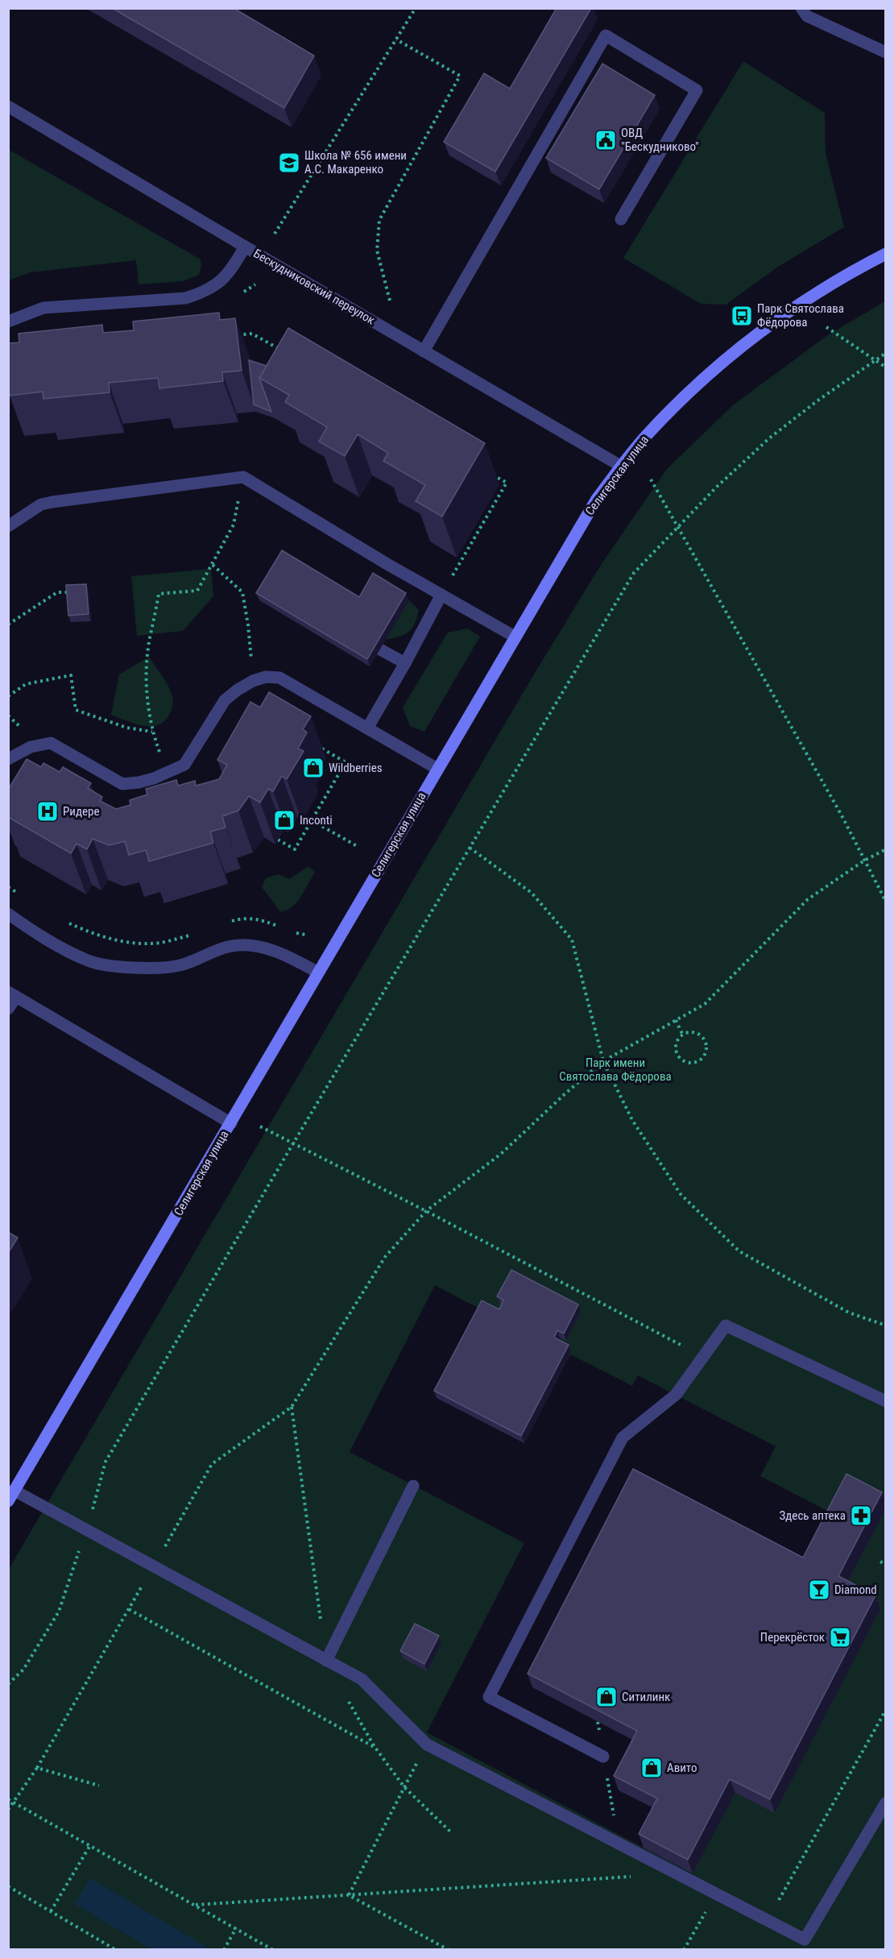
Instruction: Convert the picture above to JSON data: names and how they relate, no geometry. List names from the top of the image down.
{
  "streets": {
    "street": ["Бескудниковский переулок", "Селигерская улица"]
  },
  "crossings": [
    ["Бескудниковский переулок", "Селигерская улица"]
  ],
  "parks": ["Парк имени Святослава Фёдорова"],
  "places": {
    "public building": ["ОВД \"Бескудниково\""],
    "school or university": ["Школа № 656 имени А.С. Макаренко"],
    "bus stop": ["Парк Святослава Фёдорова"],
    "shop": [
      "Wildberries",
      "Inconti",
      "Ситилинк",
      "Авито"
    ],
    "hospital": ["Ридере"],
    "pharmacy": ["Здесь аптека"],
    "bar": ["Diamond"],
    "supermarket": ["Перекрёсток"]
  }
}
